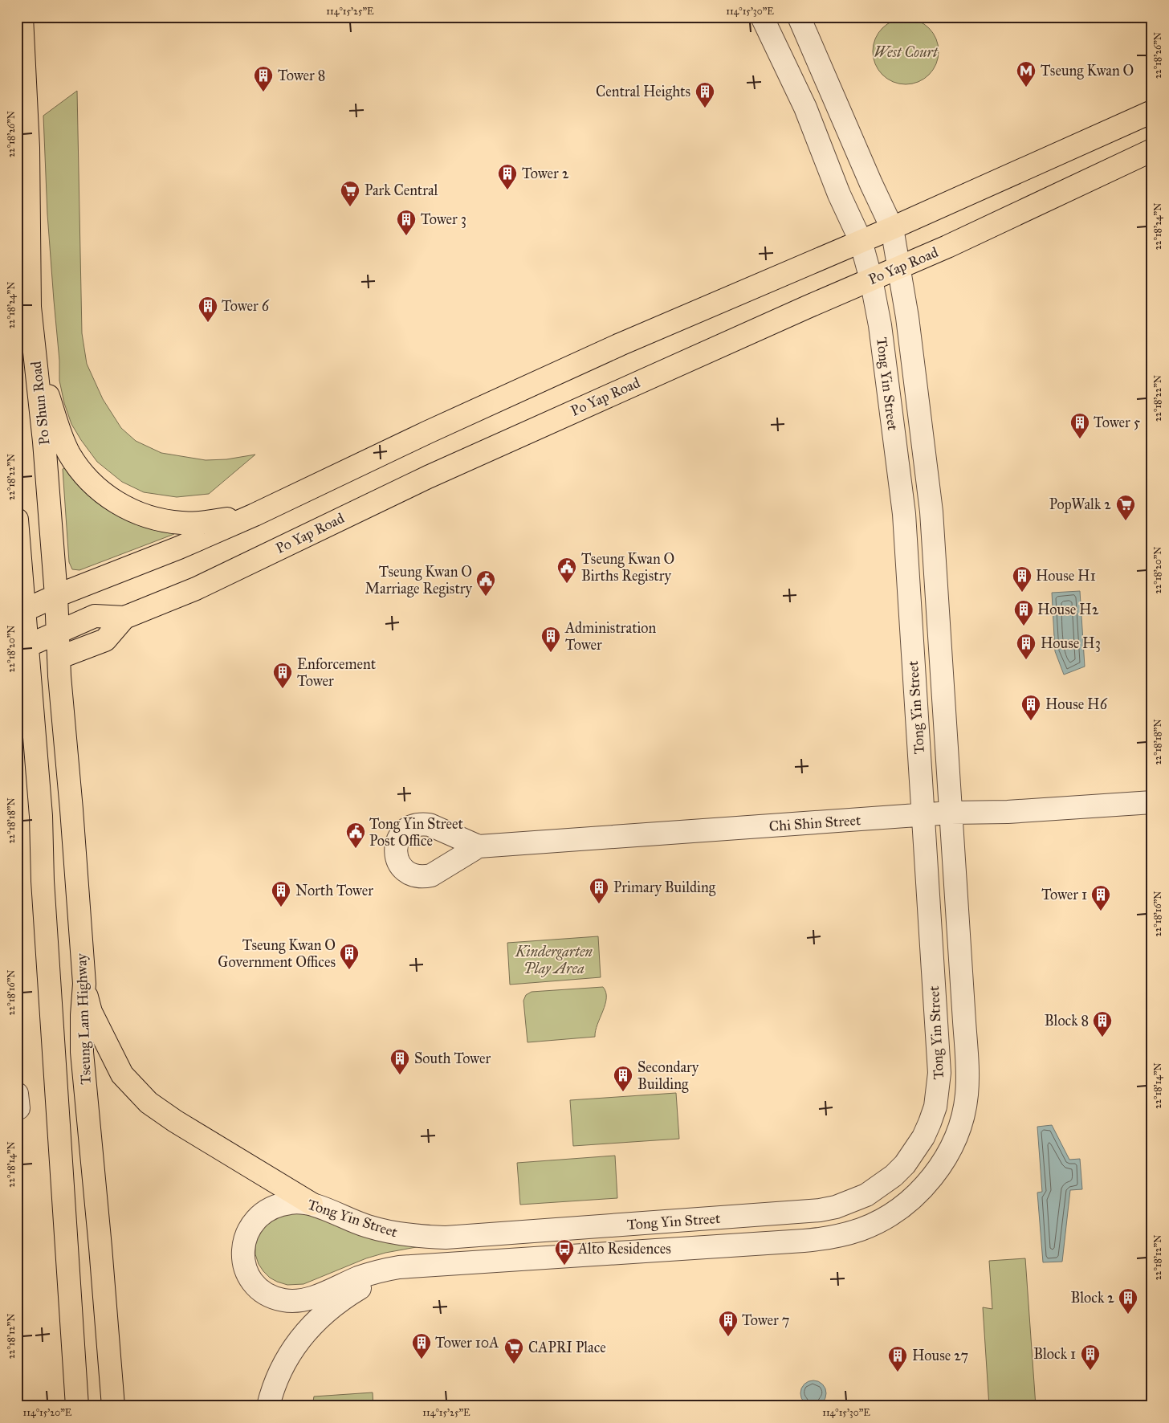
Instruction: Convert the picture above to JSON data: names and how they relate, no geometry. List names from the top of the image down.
{
  "streets": {
    "main road": ["Po Yap Road", "Po Shun Road", "Tseung Lam Highway"],
    "street": ["Tong Yin Street", "Chi Shin Street"]
  },
  "crossings": [
    ["Po Yap Road", "Tong Yin Street"],
    ["Po Yap Road", "Po Shun Road"],
    ["Po Yap Road", "Tseung Lam Highway"],
    ["Tong Yin Street", "Chi Shin Street"],
    ["Po Shun Road", "Tseung Lam Highway"]
  ],
  "parks": ["West Court", "Kindergarten Play Area"],
  "places": {
    "metro station": ["Tseung Kwan O"],
    "building": [
      "Tower 8",
      "Central Heights",
      "Tower 2",
      "Tower 3",
      "Tower 6",
      "Tower 5",
      "House H1",
      "House H2",
      "Administration Tower",
      "House H3",
      "Enforcement Tower",
      "House H6",
      "Primary Building",
      "North Tower",
      "Tower 1",
      "Tseung Kwan O Government Offices",
      "Block 8",
      "South Tower",
      "Secondary Building",
      "Block 2",
      "Tower 7",
      "Tower 10A",
      "Block 1",
      "House 27"
    ],
    "supermarket": ["Park Central", "PopWalk 2", "CAPRI Place"],
    "public building": ["Tseung Kwan O Births Registry", "Tseung Kwan O Marriage Registry", "Tong Yin Street Post Office"],
    "bus stop": ["Alto Residences"]
  },
  "coordinates": [
    "114°15'25\"E",
    "114°15'30\"E",
    "22°18'26\"N",
    "22°18'24\"N",
    "22°18'22\"N",
    "22°18'20\"N",
    "22°18'18\"N",
    "22°18'16\"N",
    "22°18'14\"N",
    "22°18'12\"N",
    "114°15'20\"E"
  ]
}
